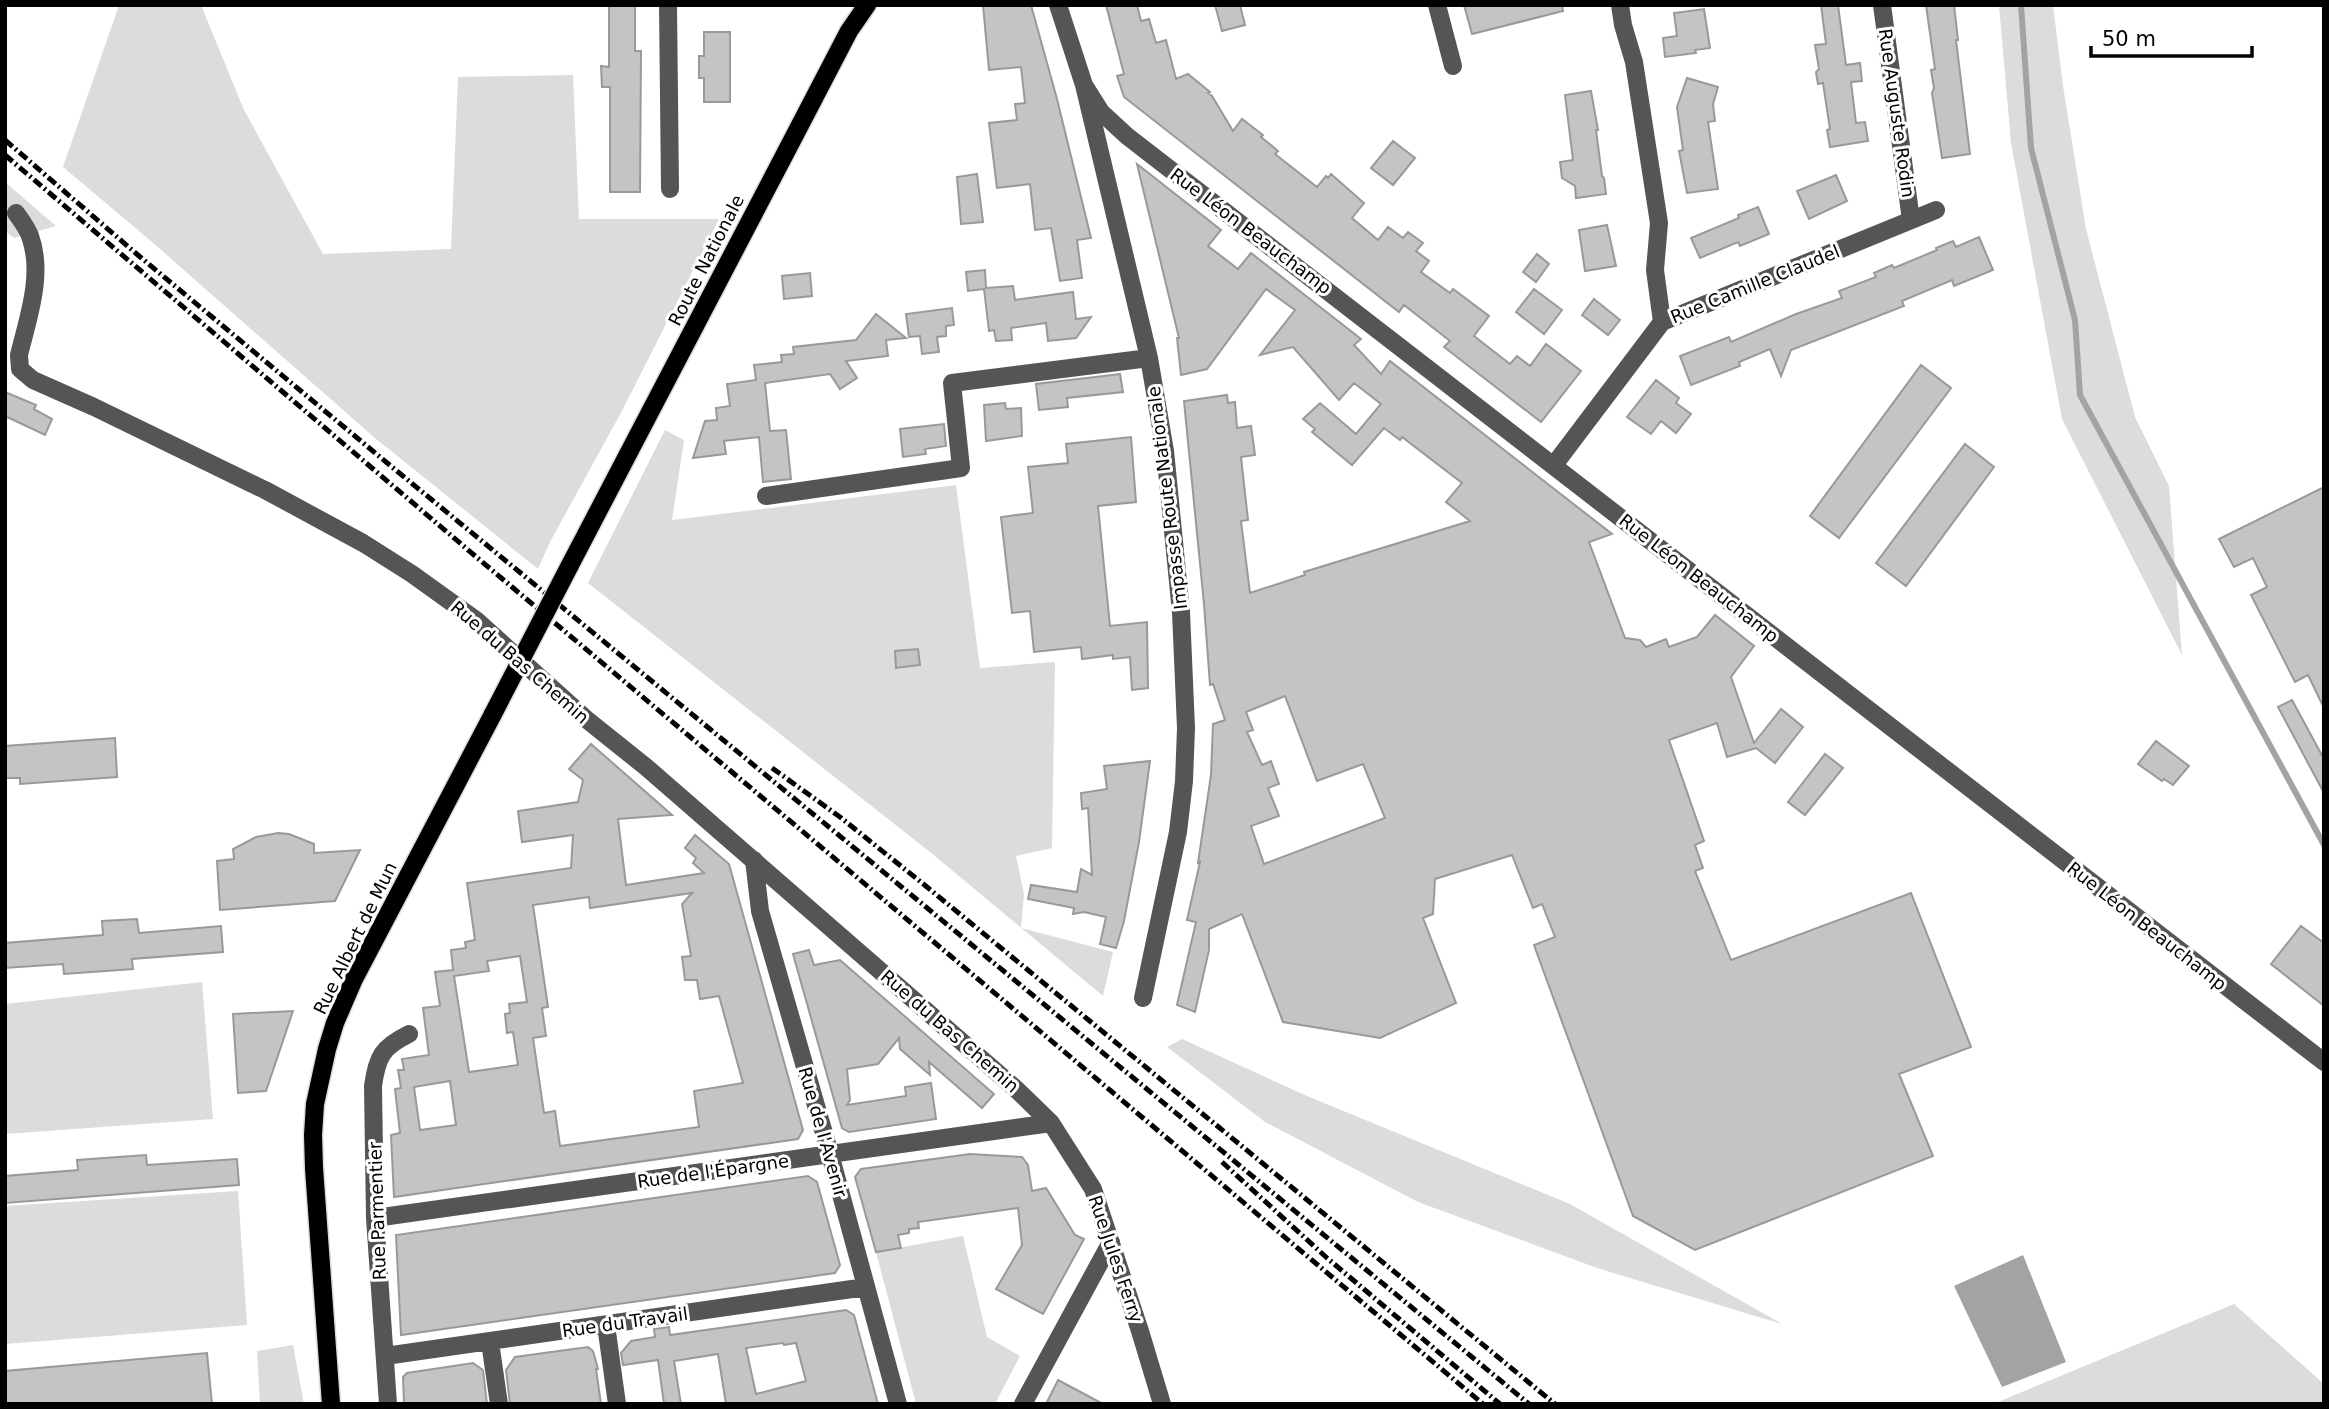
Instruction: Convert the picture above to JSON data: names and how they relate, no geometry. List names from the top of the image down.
{
  "streets": {
    "main road": ["Route Nationale", "Rue Albert de Mun"],
    "street": [
      "Rue Auguste Rodin",
      "Rue Léon Beauchamp",
      "Rue Camille Claudel",
      "Impasse Route Nationale",
      "Rue du Bas Chemin",
      "Rue de l'Avenir",
      "Rue de l'Épargne",
      "Rue Parmentier",
      "Rue Jules Ferry",
      "Rue du Travail"
    ]
  },
  "crossings": [
    ["Rue Auguste Rodin", "Rue Camille Claudel"],
    ["Rue Léon Beauchamp", "Rue Camille Claudel"],
    ["Rue Léon Beauchamp", "Impasse Route Nationale"],
    ["Route Nationale", "Rue Albert de Mun"],
    ["Rue du Bas Chemin", "Rue de l'Avenir"],
    ["Rue du Bas Chemin", "Rue de l'Épargne"],
    ["Rue du Bas Chemin", "Rue Jules Ferry"],
    ["Rue de l'Avenir", "Rue de l'Épargne"],
    ["Rue de l'Avenir", "Rue du Travail"],
    ["Rue de l'Épargne", "Rue Parmentier"],
    ["Rue de l'Épargne", "Rue Jules Ferry"],
    ["Rue Parmentier", "Rue du Travail"]
  ],
  "scale_bar": "50 m"
}
